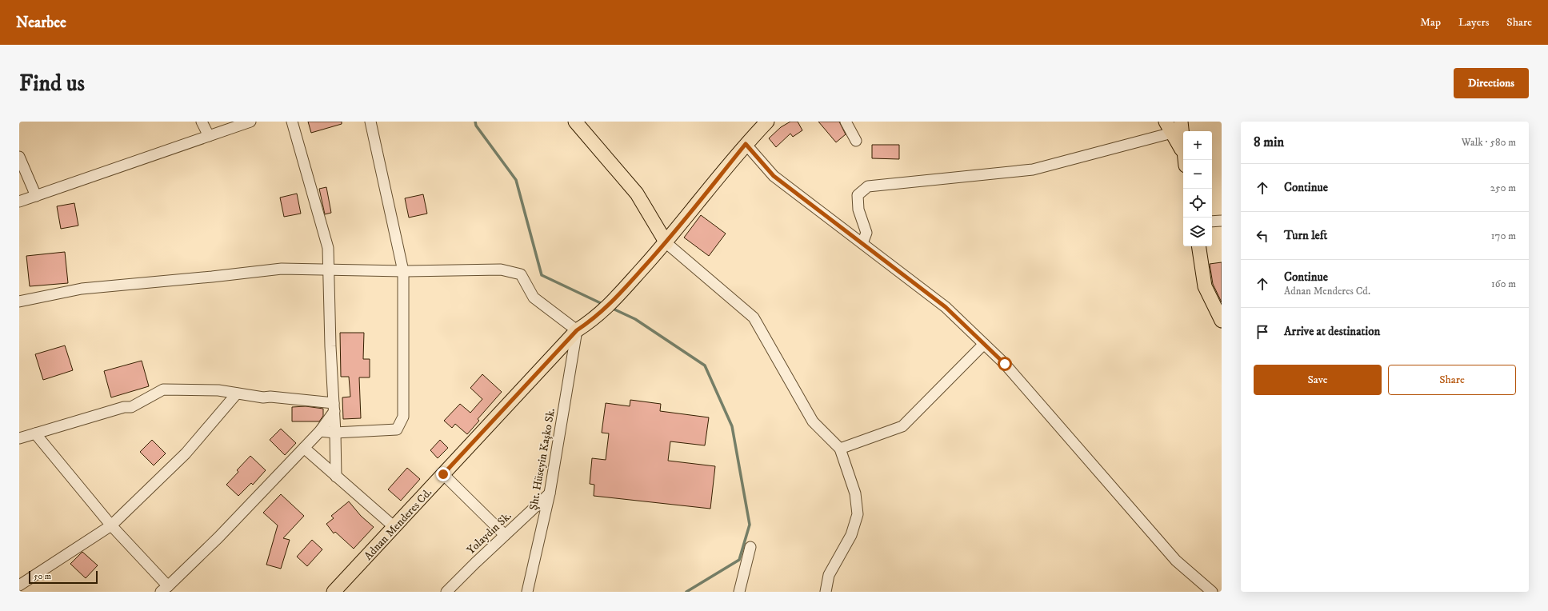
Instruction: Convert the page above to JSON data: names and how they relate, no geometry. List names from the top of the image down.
{
  "streets": {
    "main road": ["Adnan Menderes Cd."],
    "street": ["Şht. Hüseyin Kaşko Sk.", "Yolaydın Sk."]
  },
  "crossings": [
    ["Şht. Hüseyin Kaşko Sk.", "Adnan Menderes Cd."],
    ["Şht. Hüseyin Kaşko Sk.", "Yolaydın Sk."]
  ],
  "scale_bar": "50 m",
  "page": {
    "header": "Nearbee",
    "nav": ["Map", "Layers", "Share"],
    "buttons": [
      "Directions",
      ["Save", "Share"]
    ],
    "title": "Find us",
    "heading": ["8 min", "Walk · 580 m"],
    "map_buttons": ["+", "−"],
    "list": [
      ["Continue", "250 m"],
      ["Turn left", "170 m"],
      ["Continue", "Adnan Menderes Cd.", "160 m"],
      "Arrive at destination"
    ],
    "scale": "50 m"
  }
}
